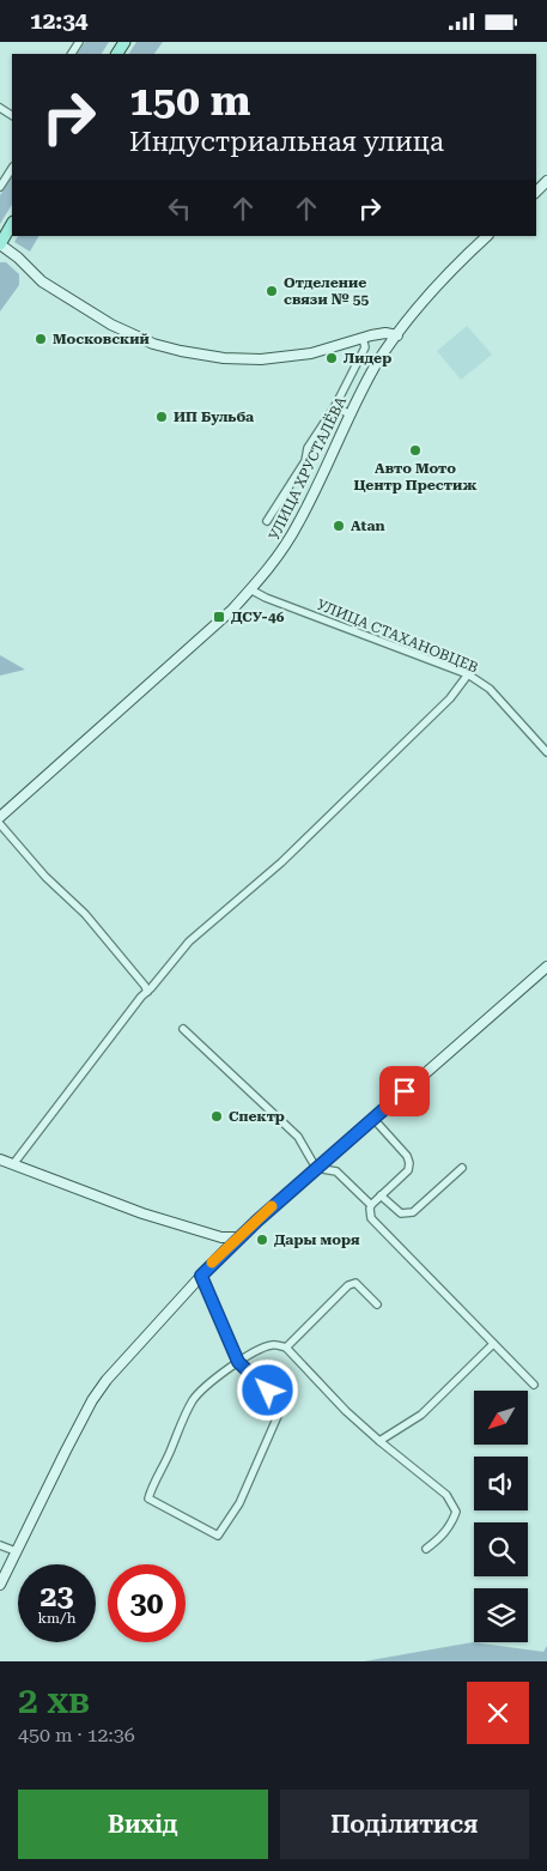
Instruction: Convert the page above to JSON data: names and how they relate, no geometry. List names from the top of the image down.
{
  "streets": {
    "main road": ["УЛИЦА ХРУСТАЛЁВА"],
    "street": ["УЛИЦА СТАХАНОВЦЕВ"]
  },
  "crossings": [
    ["УЛИЦА ХРУСТАЛЁВА", "УЛИЦА СТАХАНОВЦЕВ"]
  ],
  "places": {
    "other": [
      "Отделение связи № 55",
      "Московский",
      "Лидер",
      "ИП Бульба",
      "Авто Мото Центр Престиж",
      "Atan",
      "Спектр",
      "Дары моря"
    ],
    "transit": ["ДСУ-46"]
  },
  "north": "bottom left",
  "page": {
    "status": "12:34",
    "turn": ["150 m", "Индустриальная улица"],
    "speed": "23 km/h",
    "limit": "30",
    "heading": ["2 хв", "450 m · 12:36"],
    "buttons": ["Вихід", "Поділитися"]
  }
}
